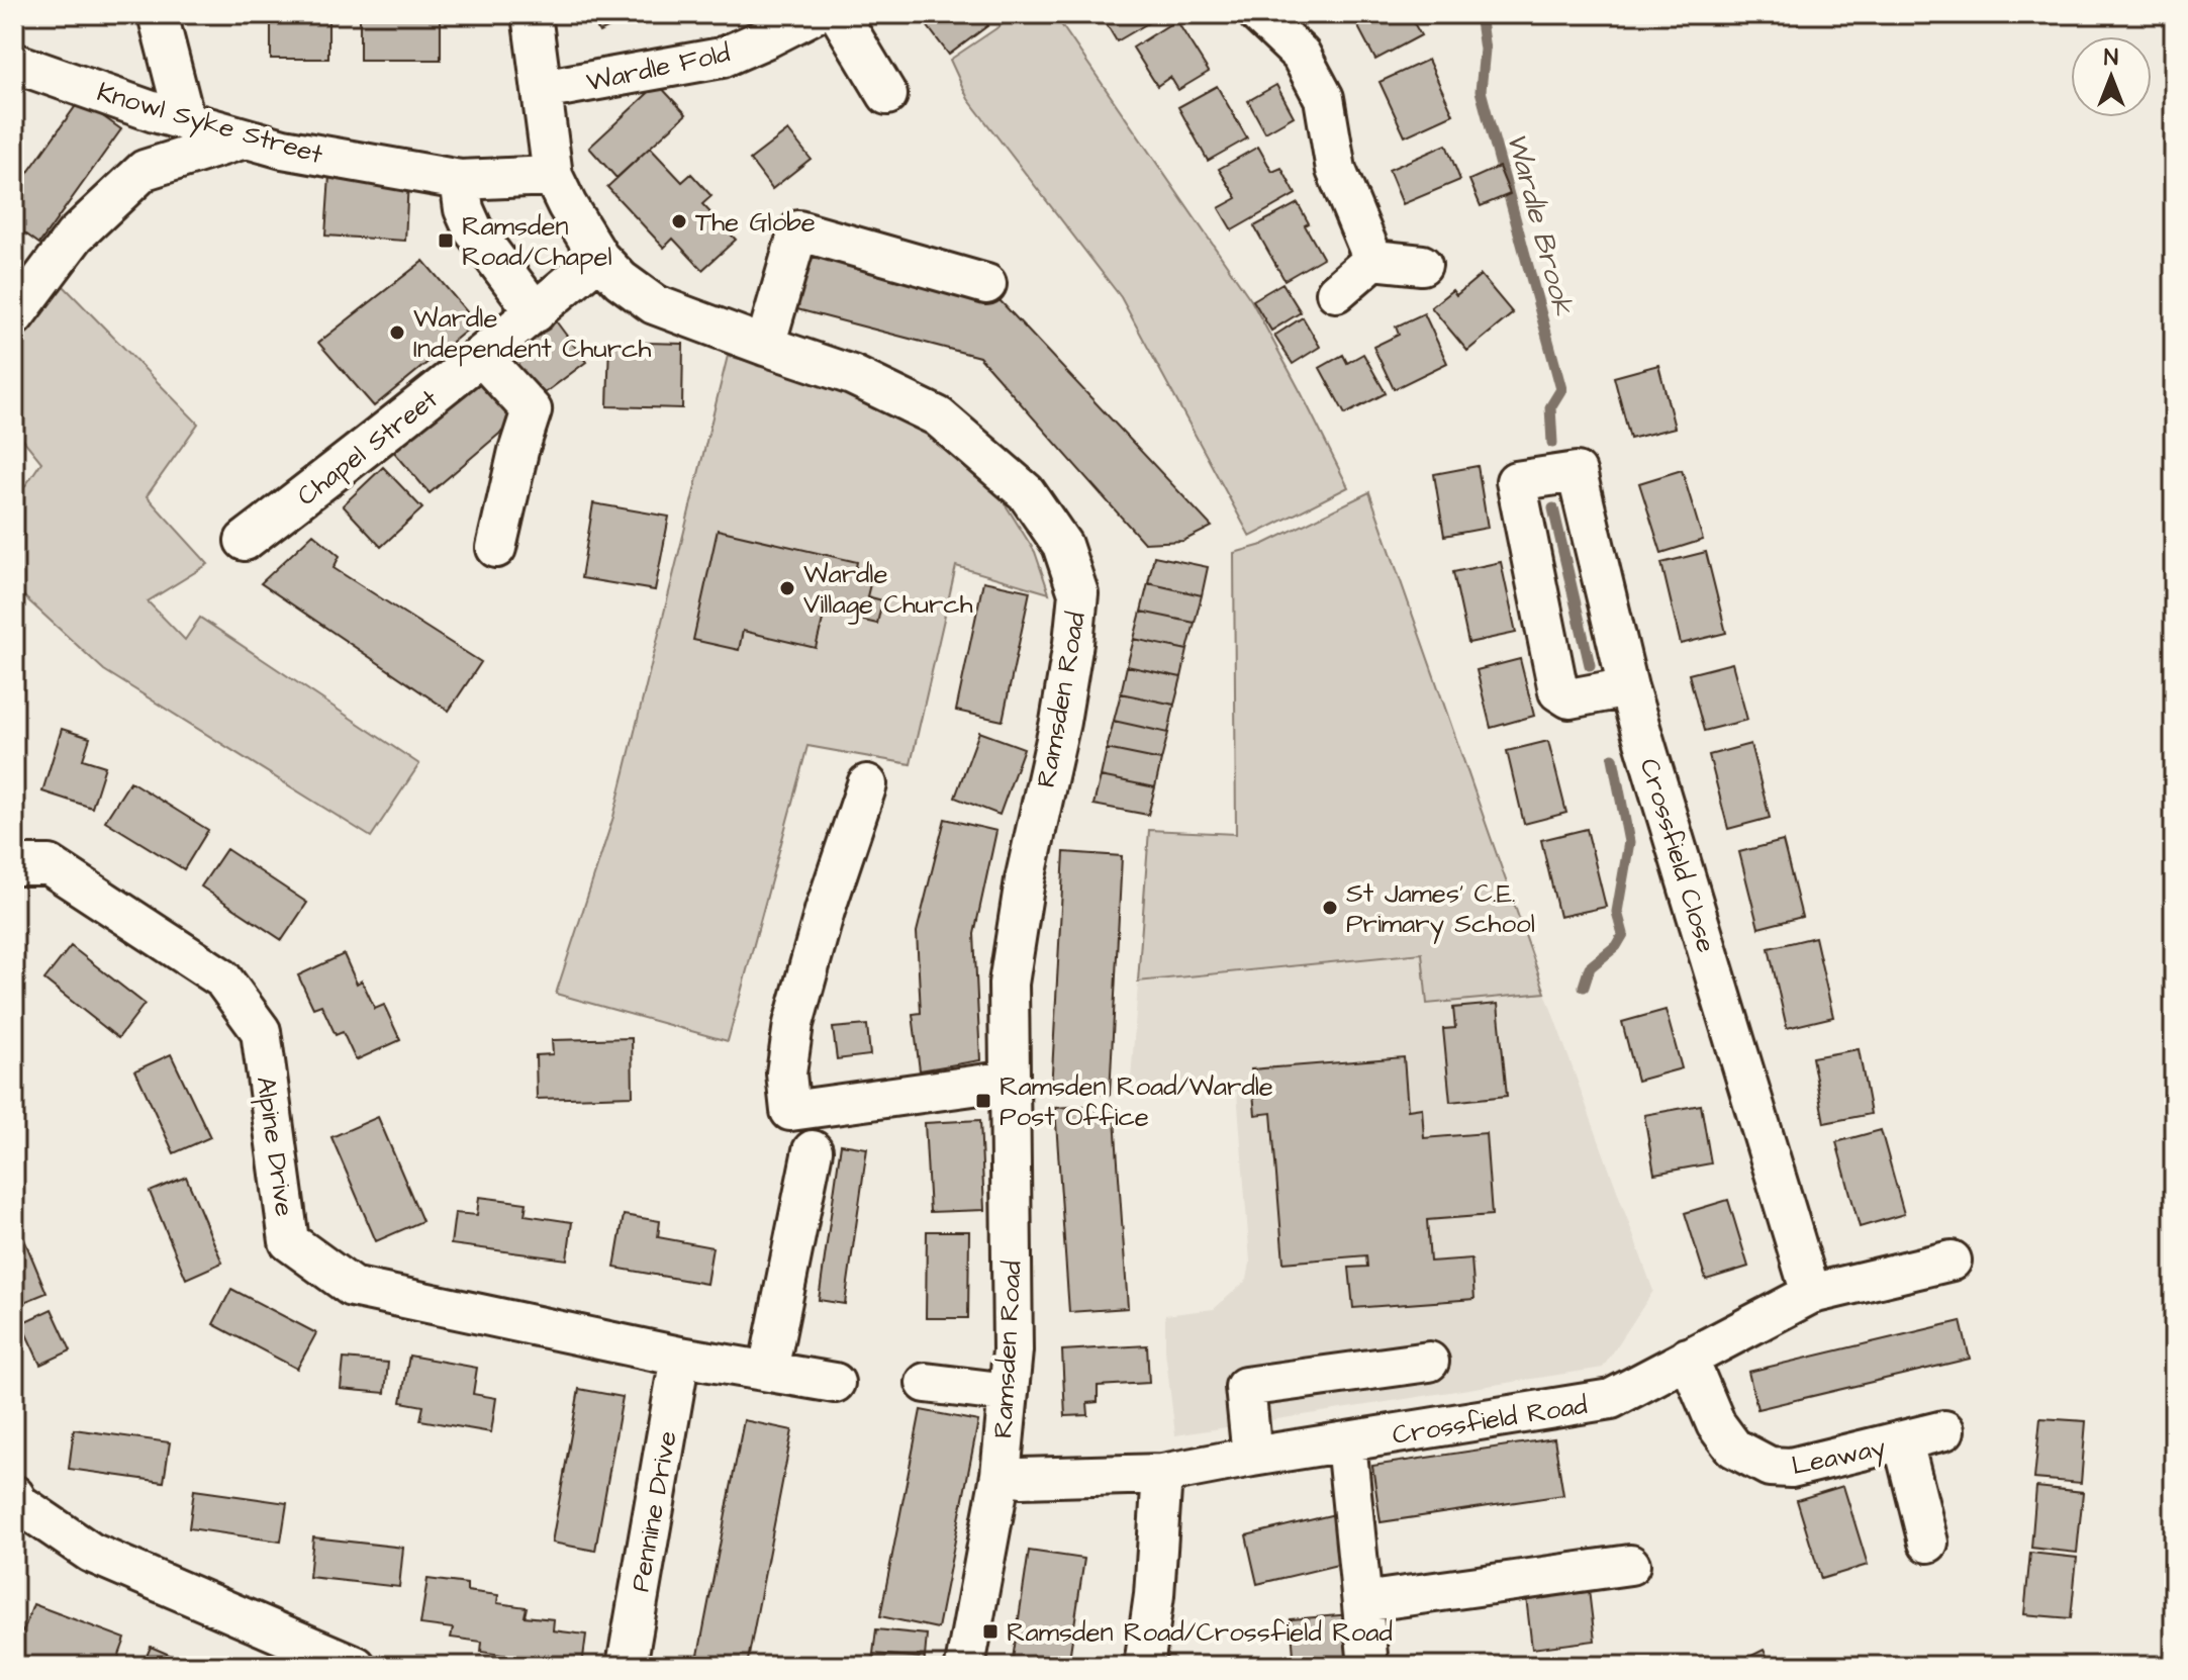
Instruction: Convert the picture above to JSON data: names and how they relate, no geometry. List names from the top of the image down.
{
  "streets": {
    "street": [
      "Wardle Fold",
      "Knowl Syke Street",
      "Chapel Street",
      "Ramsden Road",
      "Crossfield Close",
      "Alpine Drive",
      "Crossfield Road",
      "Leaway",
      "Pennine Drive"
    ]
  },
  "crossings": [
    ["Wardle Fold", "Ramsden Road"],
    ["Knowl Syke Street", "Ramsden Road"],
    ["Chapel Street", "Ramsden Road"],
    ["Ramsden Road", "Crossfield Road"],
    ["Crossfield Close", "Crossfield Road"],
    ["Alpine Drive", "Pennine Drive"],
    ["Crossfield Road", "Leaway"]
  ],
  "water": ["Wardle Brook"],
  "places": {
    "other": [
      "The Globe",
      "Wardle Independent Church",
      "Wardle Village Church",
      "St James' C.E. Primary School"
    ],
    "transit": ["Ramsden Road/Chapel", "Ramsden Road/Wardle Post Office", "Ramsden Road/Crossfield Road"]
  },
  "north": "top"
}
